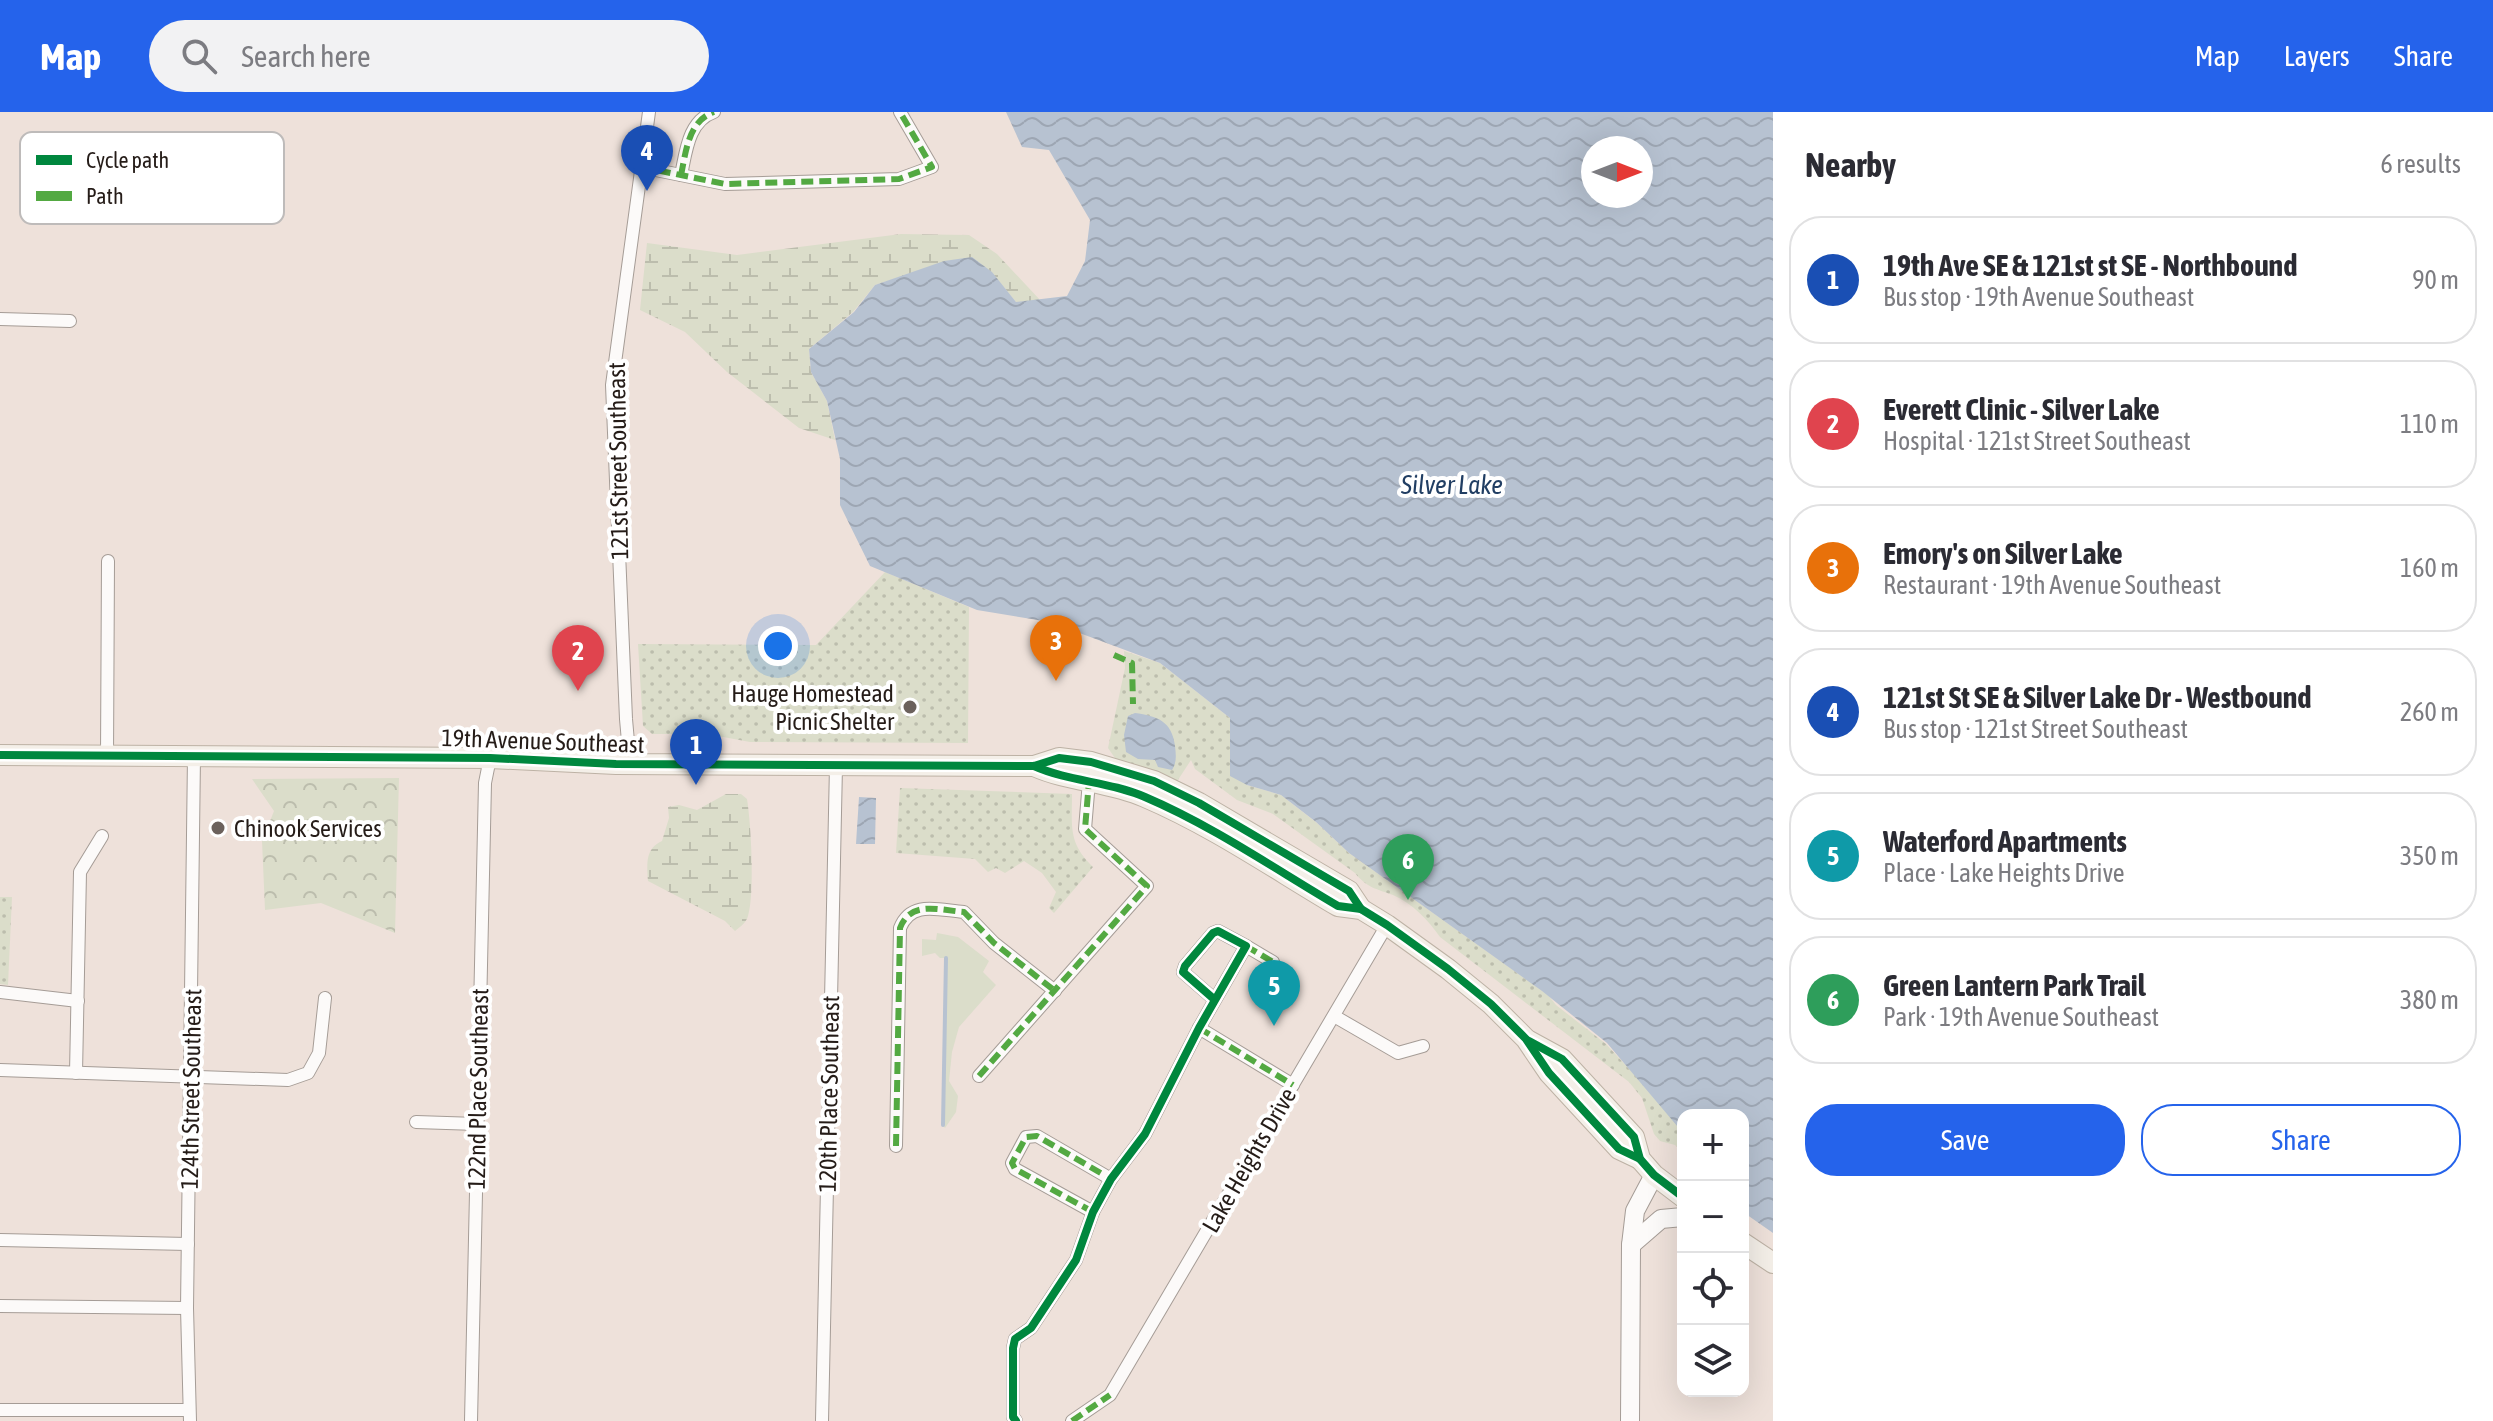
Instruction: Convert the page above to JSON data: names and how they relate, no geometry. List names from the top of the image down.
{
  "streets": {
    "main road": ["19th Avenue Southeast"],
    "street": [
      "121st Street Southeast",
      "124th Street Southeast",
      "122nd Place Southeast",
      "120th Place Southeast",
      "Lake Heights Drive"
    ]
  },
  "crossings": [
    ["121st Street Southeast", "19th Avenue Southeast"],
    ["19th Avenue Southeast", "124th Street Southeast"],
    ["19th Avenue Southeast", "122nd Place Southeast"],
    ["19th Avenue Southeast", "120th Place Southeast"],
    ["19th Avenue Southeast", "Lake Heights Drive"]
  ],
  "water": ["Silver Lake"],
  "places": ["Hauge Homestead Picnic Shelter", "Chinook Services"],
  "legend": ["Cycle path", "Path"],
  "north": "right",
  "page": {
    "header": "Map",
    "search": "Search here",
    "nav": ["Map", "Layers", "Share"],
    "heading": ["Nearby", "6 results"],
    "pins": [
      "4",
      "3",
      "2",
      "1",
      "6",
      "5"
    ],
    "list": [
      {
        "mark": "1",
        "name": "19th Ave SE & 121st st SE - Northbound",
        "note": "Bus stop · 19th Avenue Southeast",
        "value": "90 m"
      },
      {
        "mark": "2",
        "name": "Everett Clinic - Silver Lake",
        "note": "Hospital · 121st Street Southeast",
        "value": "110 m"
      },
      {
        "mark": "3",
        "name": "Emory's on Silver Lake",
        "note": "Restaurant · 19th Avenue Southeast",
        "value": "160 m"
      },
      {
        "mark": "4",
        "name": "121st St SE & Silver Lake Dr - Westbound",
        "note": "Bus stop · 121st Street Southeast",
        "value": "260 m"
      },
      {
        "mark": "5",
        "name": "Waterford Apartments",
        "note": "Place · Lake Heights Drive",
        "value": "350 m"
      },
      {
        "mark": "6",
        "name": "Green Lantern Park Trail",
        "note": "Park · 19th Avenue Southeast",
        "value": "380 m"
      }
    ],
    "buttons": ["Save", "Share"],
    "map_buttons": ["+", "−"]
  }
}
